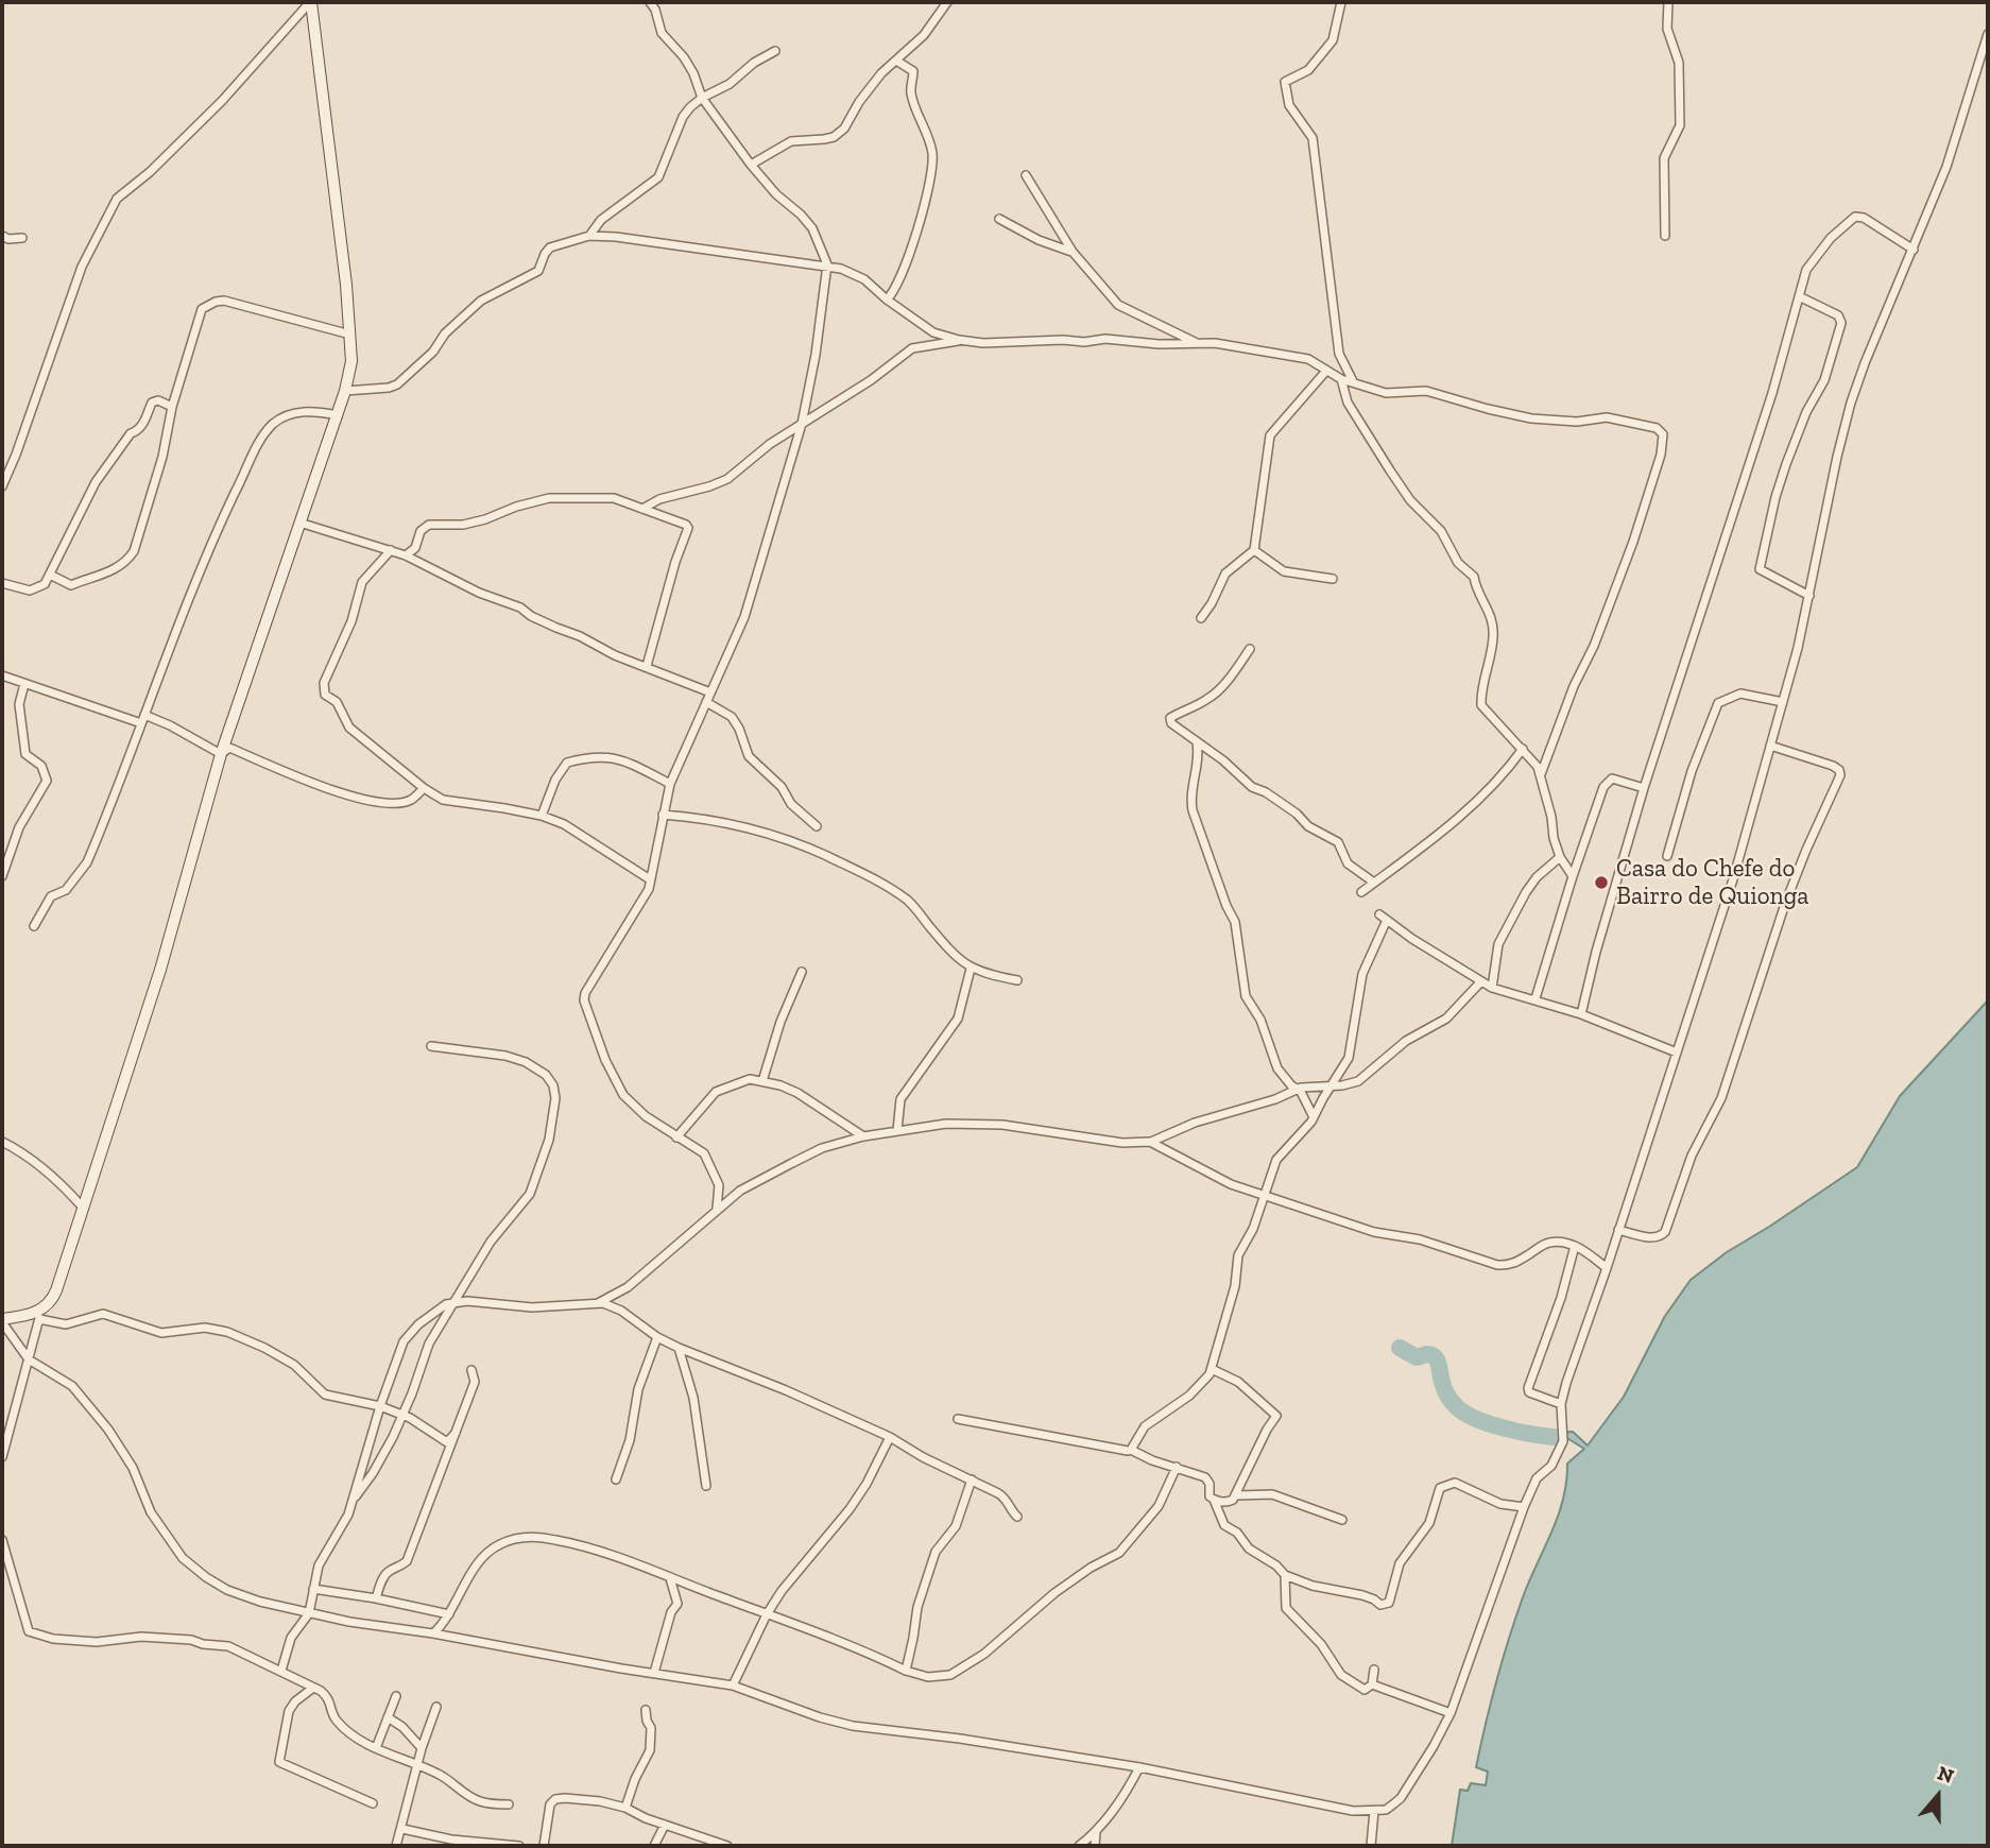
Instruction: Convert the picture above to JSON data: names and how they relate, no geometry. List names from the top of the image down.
{
  "places": ["Casa do Chefe do Bairro de Quionga"],
  "north": "top"
}
